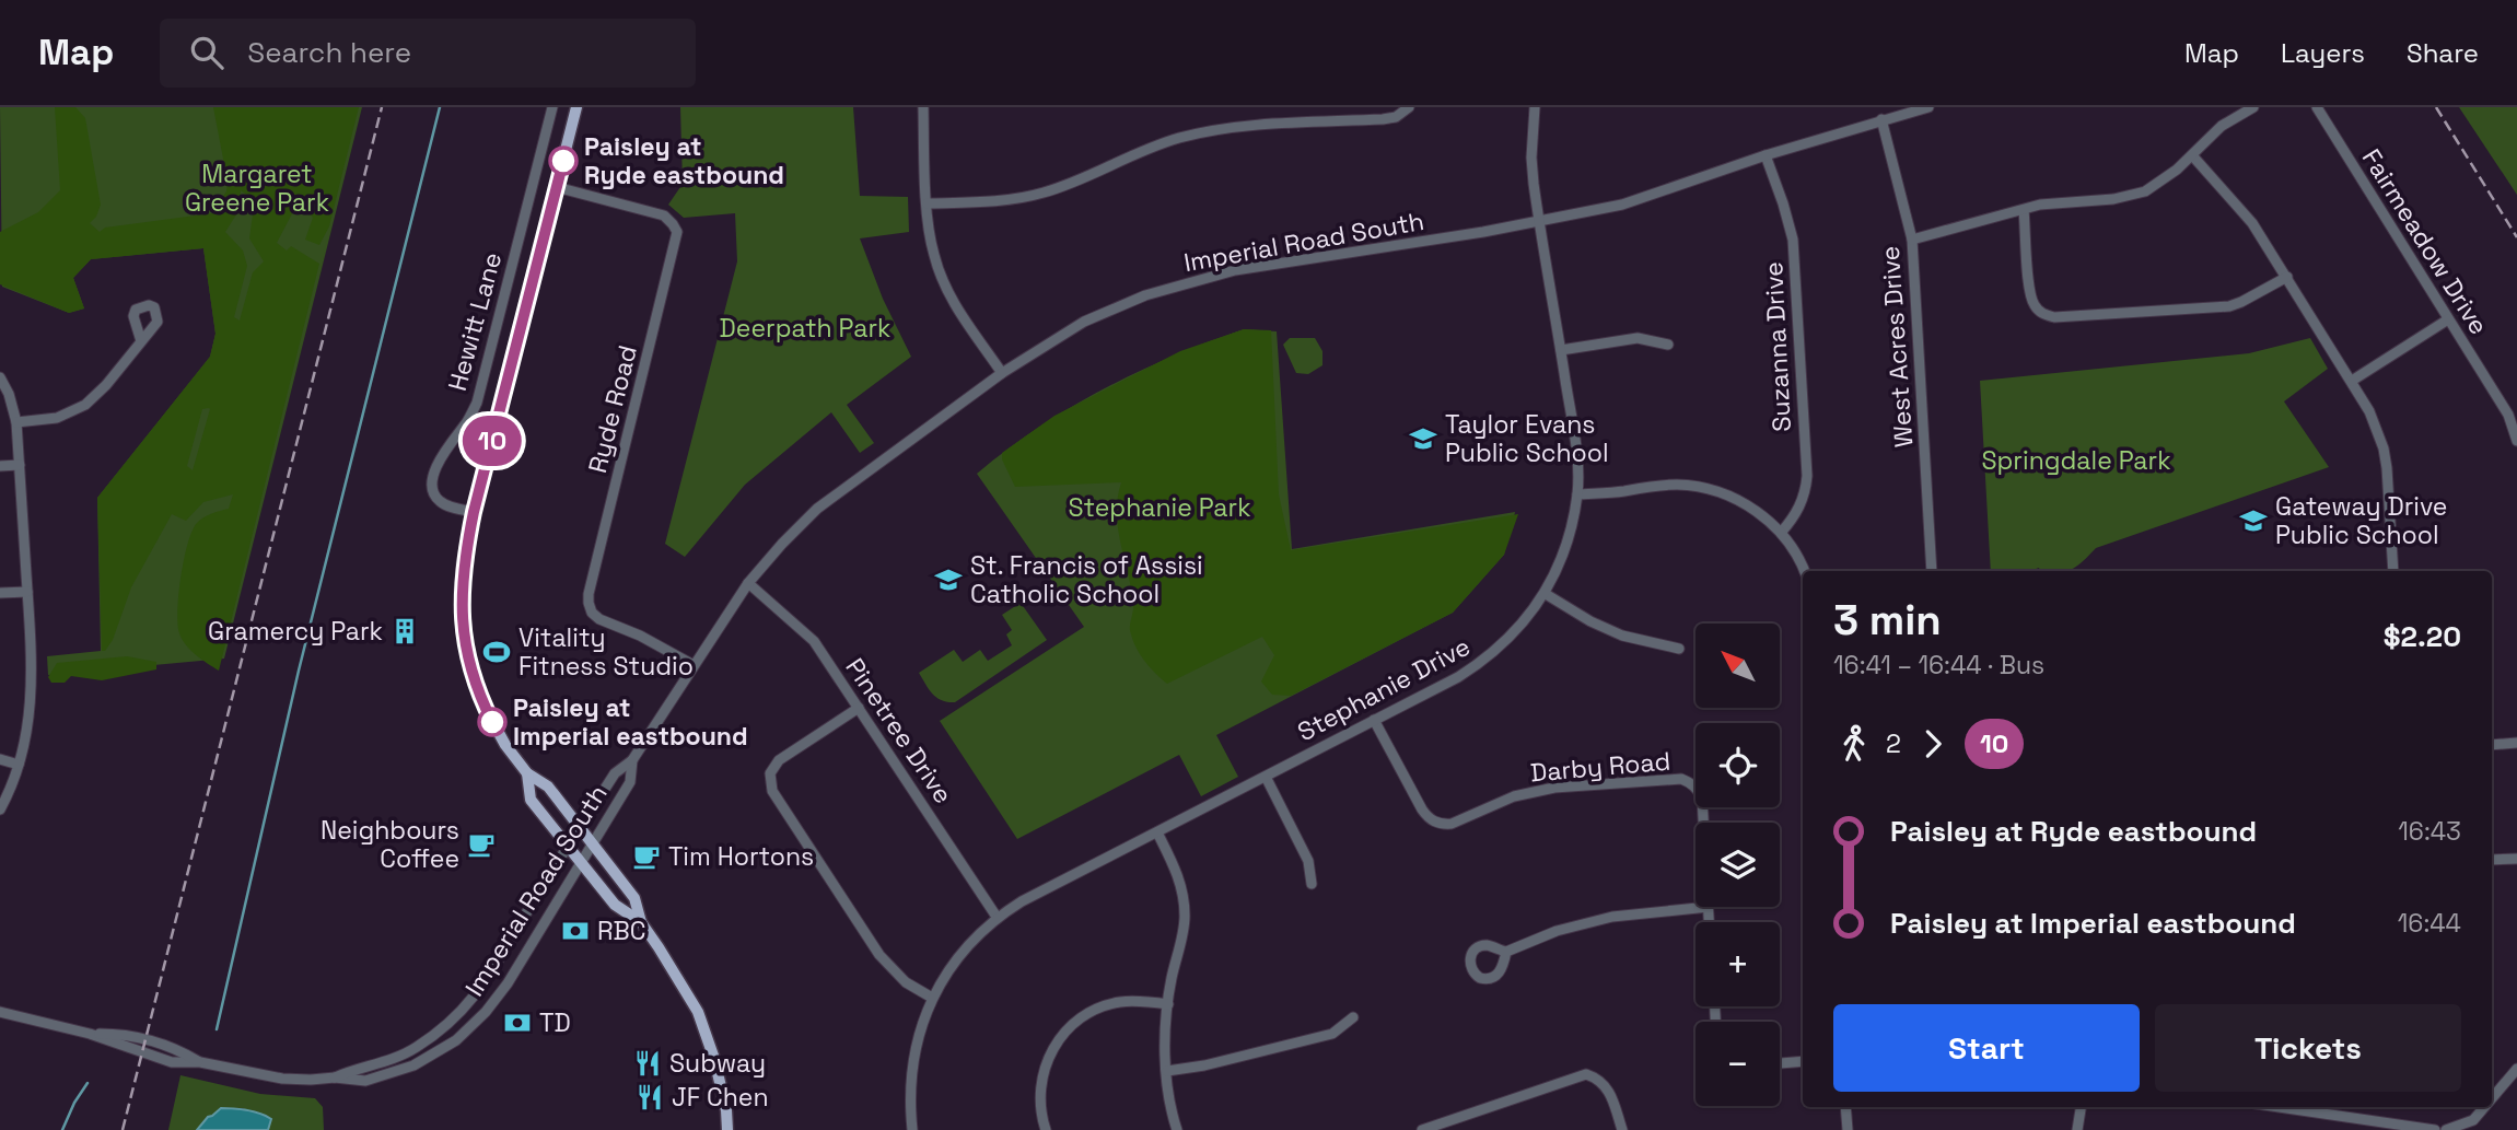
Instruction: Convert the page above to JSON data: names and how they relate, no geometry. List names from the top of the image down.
{
  "streets": {
    "street": [
      "Imperial Road South",
      "Fairmeadow Drive",
      "Hewitt Lane",
      "Suzanna Drive",
      "West Acres Drive",
      "Ryde Road",
      "Stephanie Drive",
      "Pinetree Drive",
      "Darby Road"
    ]
  },
  "crossings": [
    ["Imperial Road South", "Suzanna Drive"],
    ["Imperial Road South", "West Acres Drive"],
    ["Imperial Road South", "Ryde Road"],
    ["Imperial Road South", "Stephanie Drive"],
    ["Imperial Road South", "Pinetree Drive"],
    ["Stephanie Drive", "Pinetree Drive"],
    ["Stephanie Drive", "Darby Road"]
  ],
  "parks": [
    "Margaret Greene Park",
    "Deerpath Park",
    "Springdale Park",
    "Stephanie Park"
  ],
  "places": {
    "other": ["Paisley at Ryde eastbound", "Paisley at Imperial eastbound"],
    "school or university": ["Taylor Evans Public School", "Gateway Drive Public School", "St. Francis of Assisi Catholic School"],
    "building": ["Gramercy Park"],
    "sports": ["Vitality Fitness Studio"],
    "cafe": ["Neighbours Coffee", "Tim Hortons"],
    "bank": ["RBC", "TD"],
    "restaurant": ["Subway", "JF Chen"]
  },
  "lines": ["bus line 10"],
  "north": "top left",
  "page": {
    "header": "Map",
    "search": "Search here",
    "nav": ["Map", "Layers", "Share"],
    "on_map": "10",
    "heading": ["3 min", "16:41 – 16:44 · Bus", "$2.20"],
    "map_buttons": ["+", "−"],
    "legs": ["2", "10"],
    "list": [
      {
        "name": "Paisley at Ryde eastbound",
        "value": "16:43"
      },
      {
        "name": "Paisley at Imperial eastbound",
        "value": "16:44"
      }
    ],
    "buttons": ["Start", "Tickets"]
  }
}
